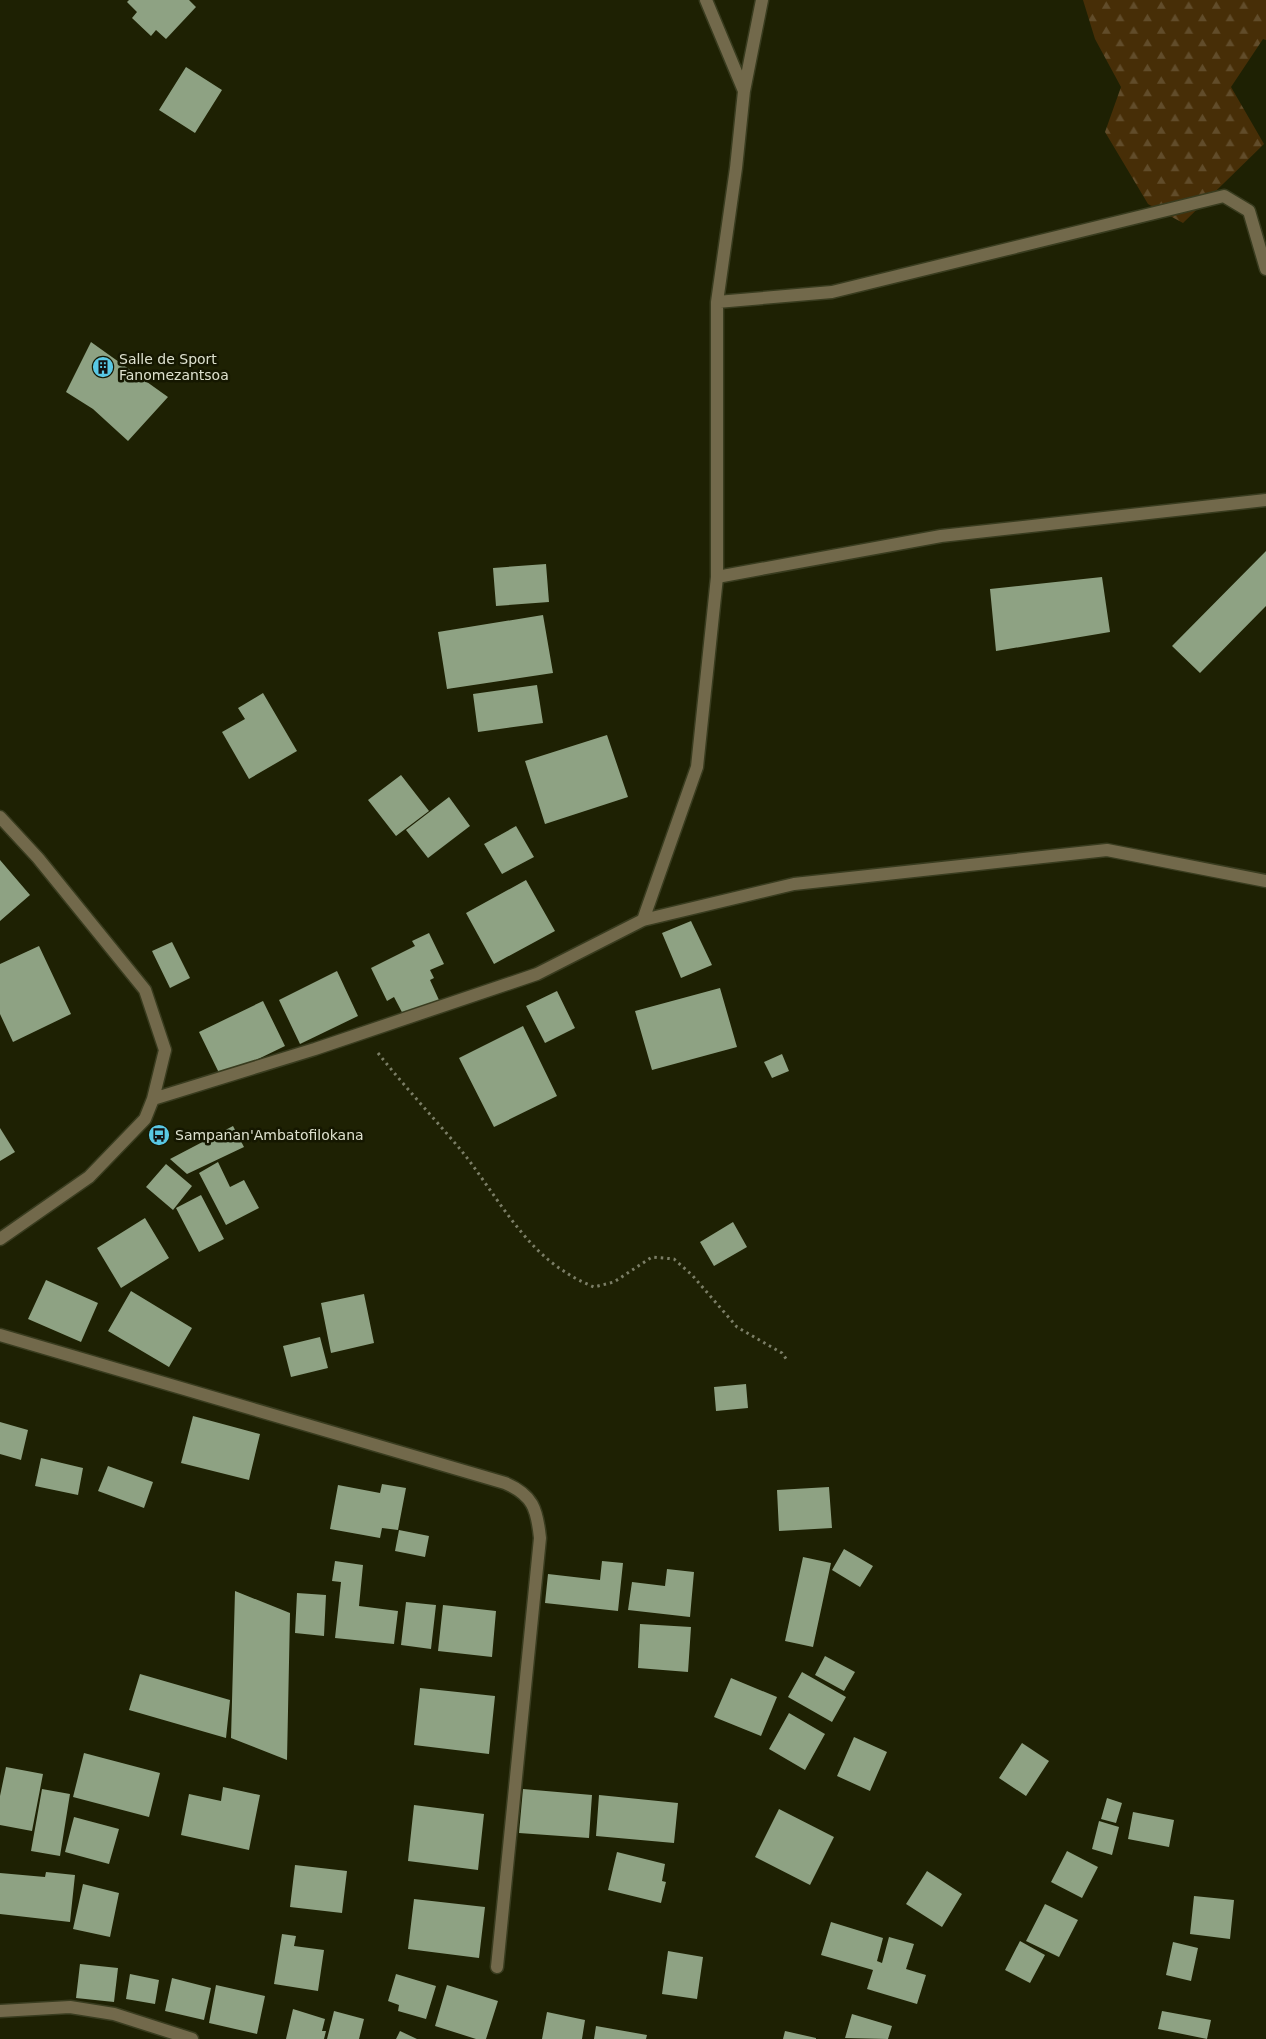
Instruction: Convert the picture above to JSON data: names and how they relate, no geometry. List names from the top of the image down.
{
  "places": {
    "building": ["Salle de Sport Fanomezantsoa"],
    "bus stop": ["Sampanan'Ambatofilokana"]
  }
}
